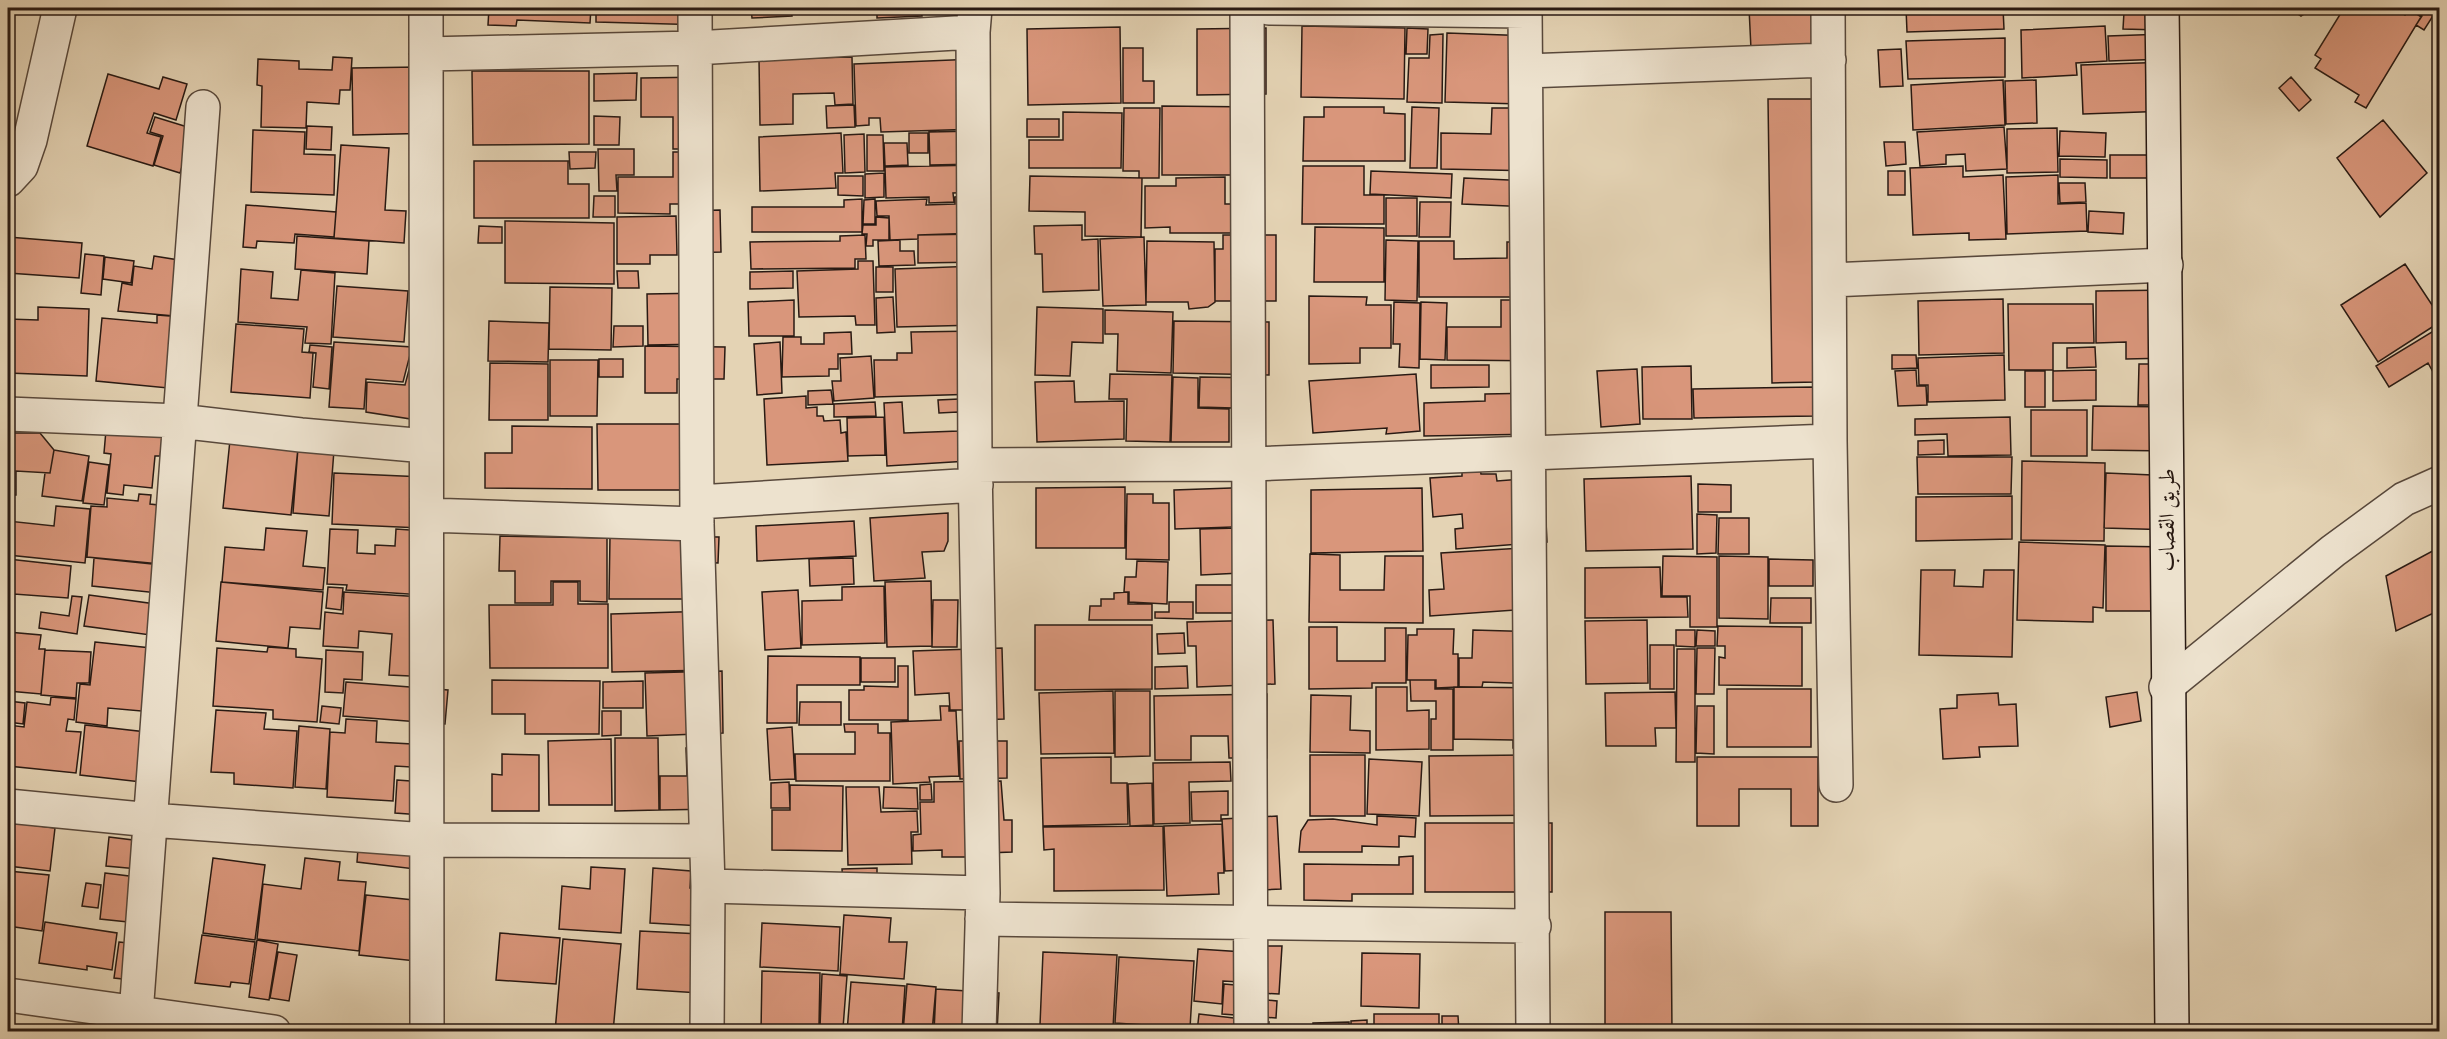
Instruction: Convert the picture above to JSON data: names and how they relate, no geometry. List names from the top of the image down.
{
  "streets": {
    "street": ["طريق القصاب"]
  }
}
